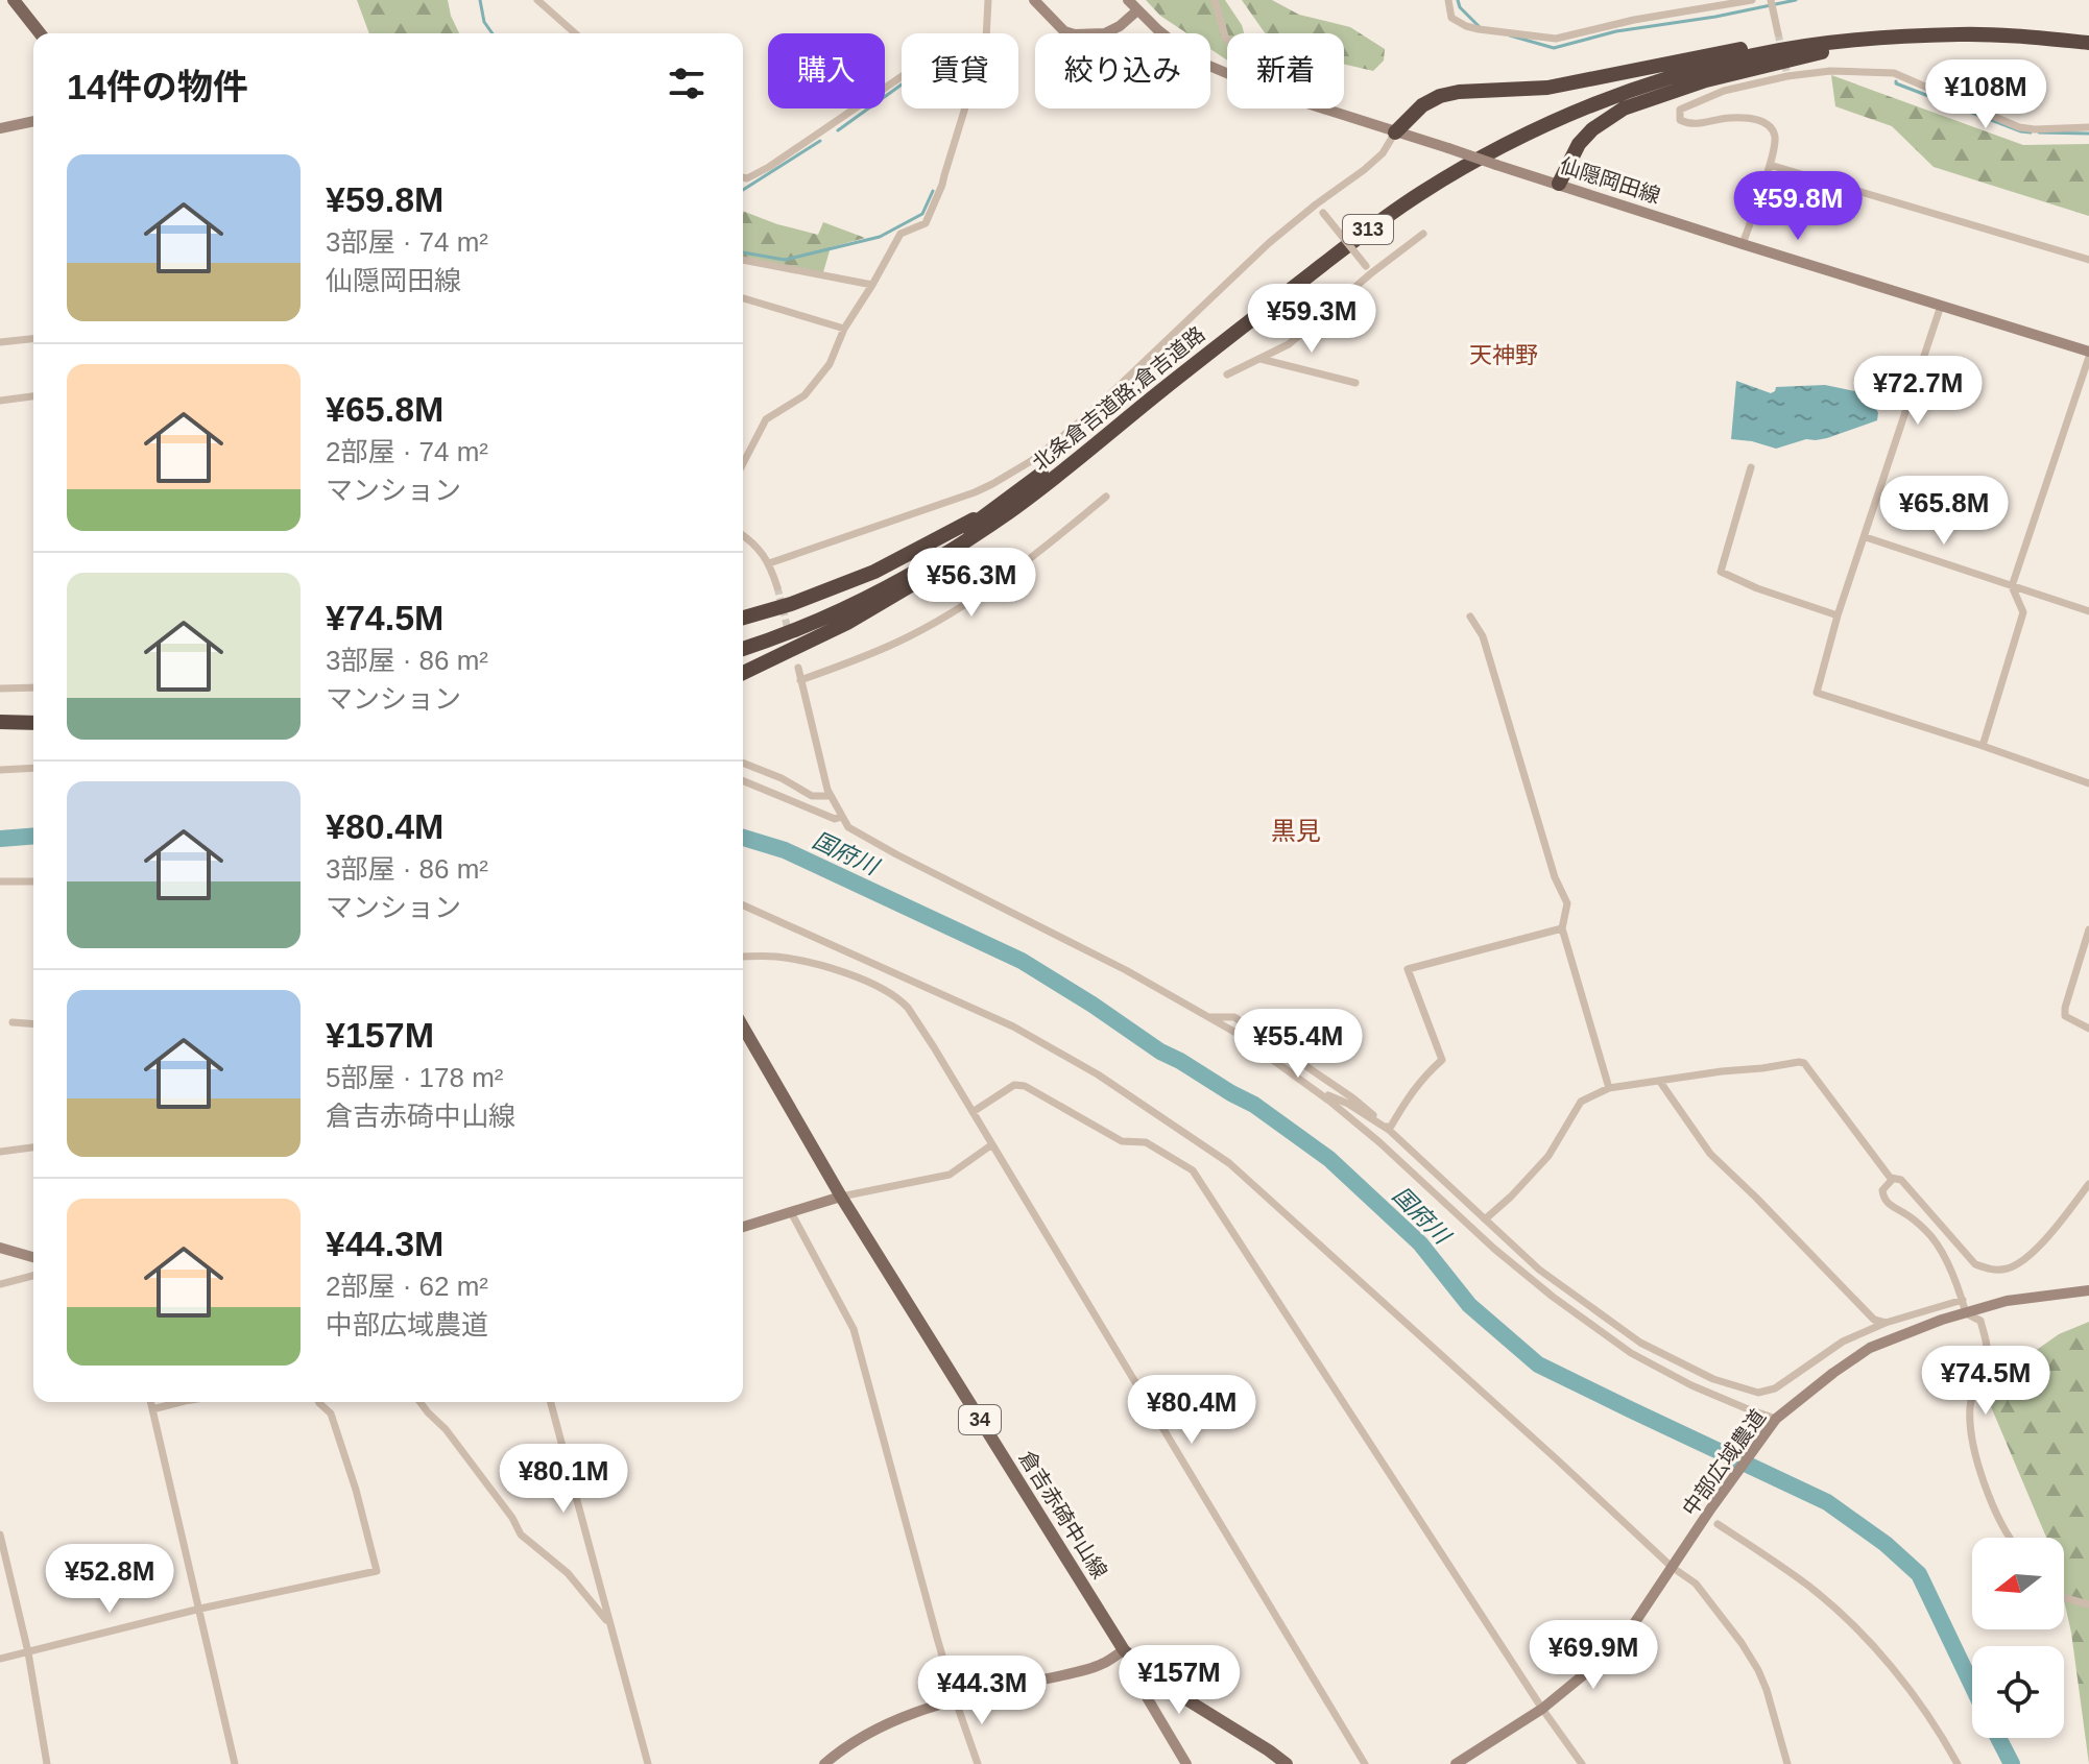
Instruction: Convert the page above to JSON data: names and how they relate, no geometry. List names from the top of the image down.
{
  "streets": {
    "highway": ["313", "北条倉吉道路;倉吉道路"],
    "main road": [
      "仙隠岡田線",
      "34",
      "中部広域農道",
      "倉吉赤碕中山線"
    ]
  },
  "districts": ["天神野", "黒見"],
  "water": ["国府川"],
  "north": "left",
  "page": {
    "chip": [
      "購入",
      "賃貸",
      "絞り込み",
      "新着"
    ],
    "heading": "14件の物件",
    "price": [
      "¥108M",
      "¥59.8M",
      "¥59.3M",
      "¥72.7M",
      "¥65.8M",
      "¥56.3M",
      "¥55.4M",
      "¥74.5M",
      "¥80.4M",
      "¥80.1M",
      "¥52.8M",
      "¥69.9M",
      "¥157M",
      "¥44.3M"
    ],
    "list": [
      {
        "name": "¥59.8M",
        "note": "3部屋 · 74 m² · 仙隠岡田線"
      },
      {
        "name": "¥65.8M",
        "note": "2部屋 · 74 m² · マンション"
      },
      {
        "name": "¥74.5M",
        "note": "3部屋 · 86 m² · マンション"
      },
      {
        "name": "¥80.4M",
        "note": "3部屋 · 86 m² · マンション"
      },
      {
        "name": "¥157M",
        "note": "5部屋 · 178 m² · 倉吉赤碕中山線"
      },
      {
        "name": "¥44.3M",
        "note": "2部屋 · 62 m² · 中部広域農道"
      }
    ]
  }
}
